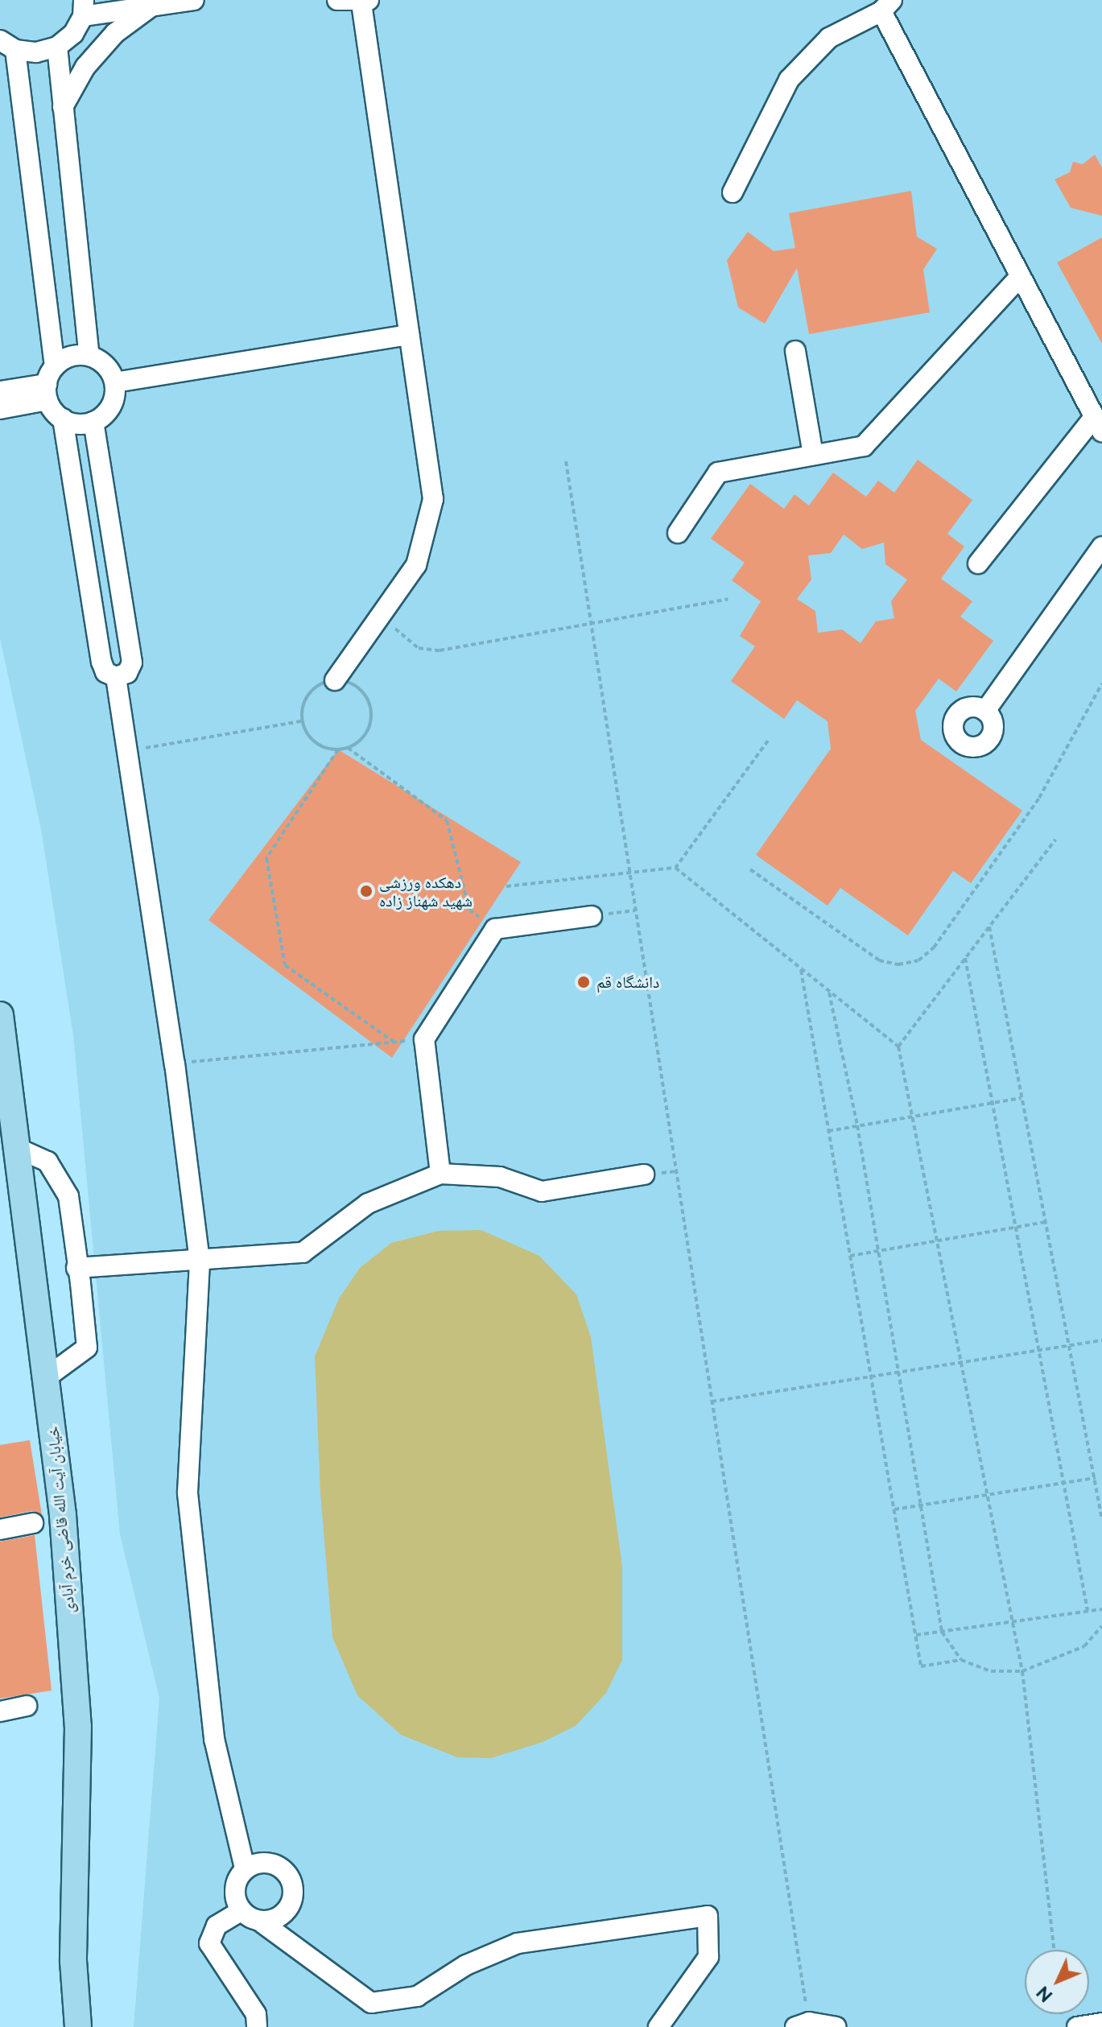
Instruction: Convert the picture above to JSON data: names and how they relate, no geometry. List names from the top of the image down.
{
  "streets": {
    "main road": ["خیابان آیت الله قاضی خرم آبادی"]
  },
  "places": ["دهکده ورزشی شهید شهناز زاده", "دانشگاه قم"],
  "north": "bottom left"
}
